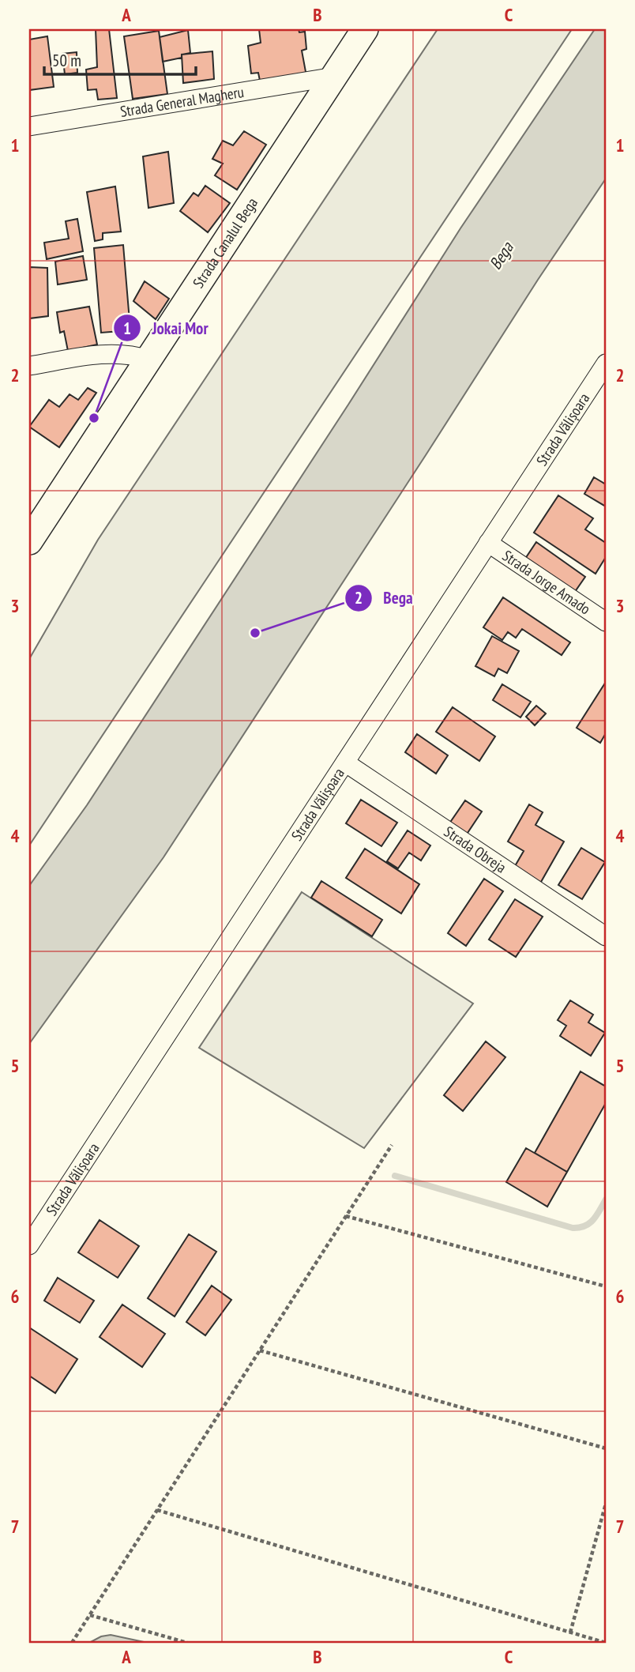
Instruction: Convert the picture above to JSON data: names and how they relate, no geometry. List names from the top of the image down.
{
  "streets": {
    "street": [
      "Strada General Magheru",
      "Strada Canalul Bega",
      "Strada Vălișoara",
      "Strada Jorge Amado",
      "Strada Obreja"
    ]
  },
  "crossings": [
    ["Strada General Magheru", "Strada Canalul Bega"],
    ["Strada Vălișoara", "Strada Jorge Amado"],
    ["Strada Vălișoara", "Strada Obreja"]
  ],
  "water": ["Bega"],
  "places": ["Jokai Mor", "Bega"],
  "scale_bar": "50 m",
  "grid": {
    "columns": ["A", "B", "C"],
    "rows": [
      "1",
      "2",
      "3",
      "4",
      "5",
      "6",
      "7"
    ]
  }
}
